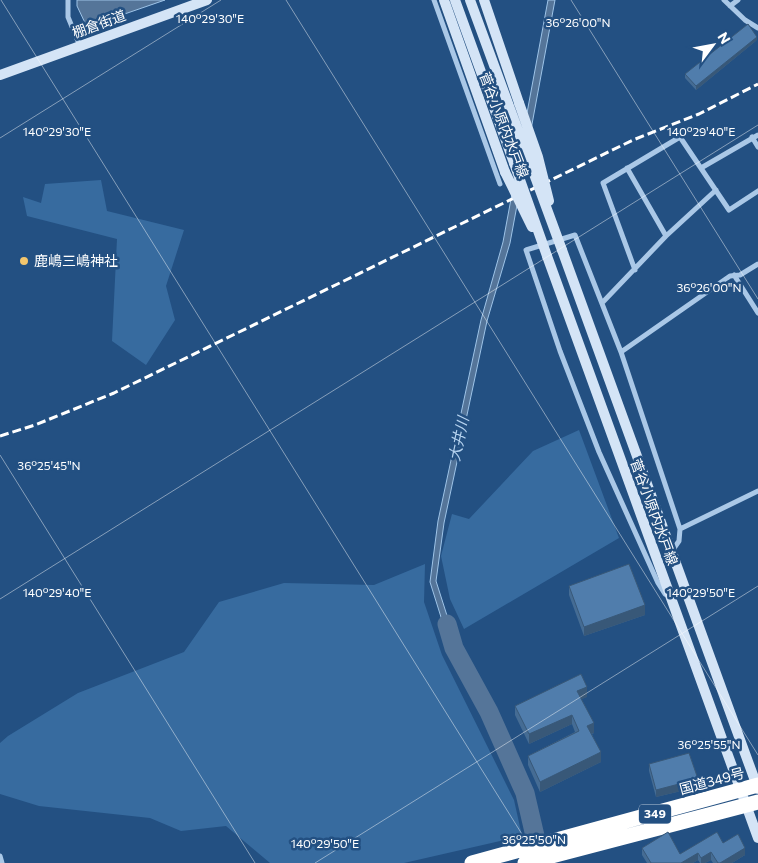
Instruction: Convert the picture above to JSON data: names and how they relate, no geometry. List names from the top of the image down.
{
  "streets": {
    "highway": ["国道349号", "349"],
    "main road": ["棚倉街道", "菅谷小原内水戸線"]
  },
  "crossings": [
    ["菅谷小原内水戸線", "国道349号"]
  ],
  "water": ["大井川"],
  "places": ["鹿嶋三嶋神社"],
  "north": "top right",
  "coordinates": [
    "140°29'30\"E",
    "36°26'00\"N",
    "140°29'40\"E",
    "36°25'45\"N",
    "140°29'50\"E",
    "36°25'55\"N",
    "36°25'50\"N"
  ]
}
